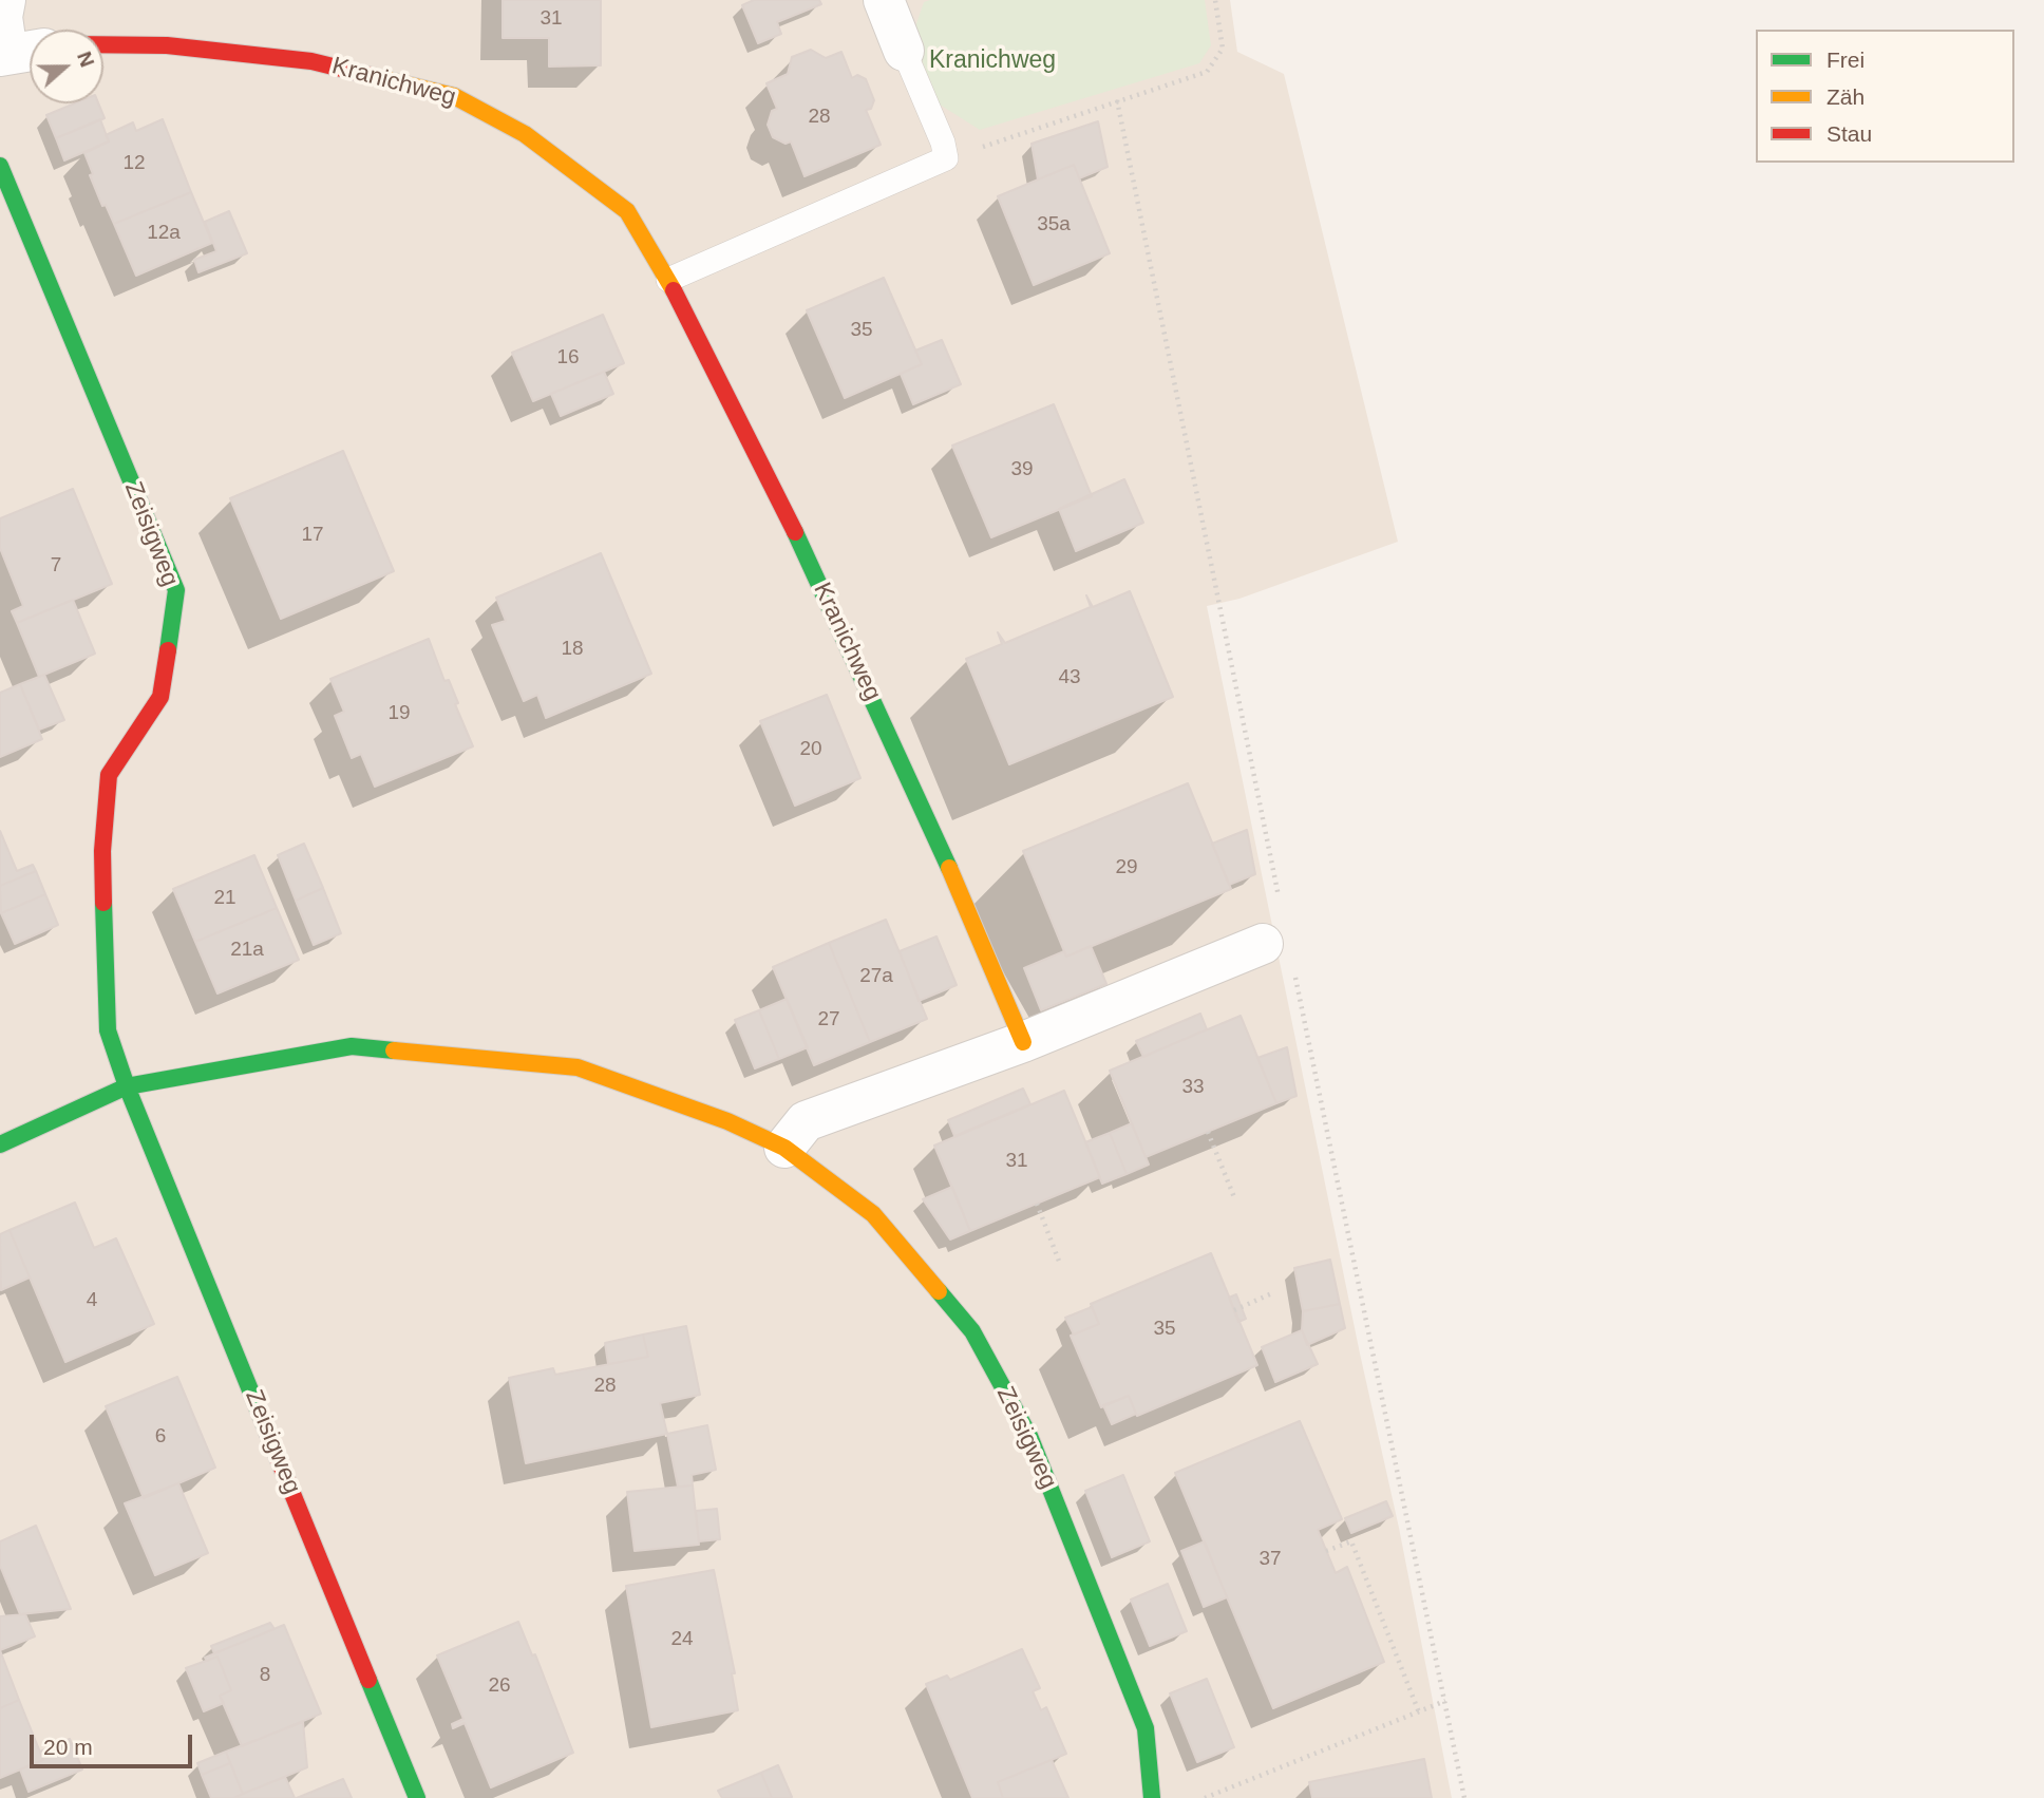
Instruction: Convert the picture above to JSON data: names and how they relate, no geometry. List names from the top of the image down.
{
  "streets": {
    "street": ["Kranichweg", "Zeisigweg"]
  },
  "parks": ["Kranichweg"],
  "house_numbers": [
    "31",
    "28",
    "12",
    "35a",
    "12a",
    "35",
    "16",
    "39",
    "17",
    "7",
    "18",
    "43",
    "19",
    "20",
    "29",
    "21",
    "21a",
    "27a",
    "27",
    "33",
    "31",
    "4",
    "35",
    "28",
    "6",
    "37",
    "24",
    "8",
    "26"
  ],
  "legend": ["Frei", "Zäh", "Stau"],
  "scale_bar": "20 m",
  "north": "right"
}
